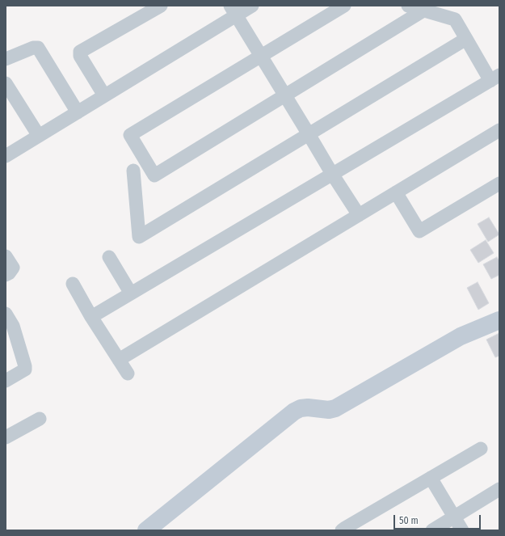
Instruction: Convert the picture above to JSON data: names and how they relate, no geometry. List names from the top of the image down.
{
  "scale_bar": "50 m"
}
